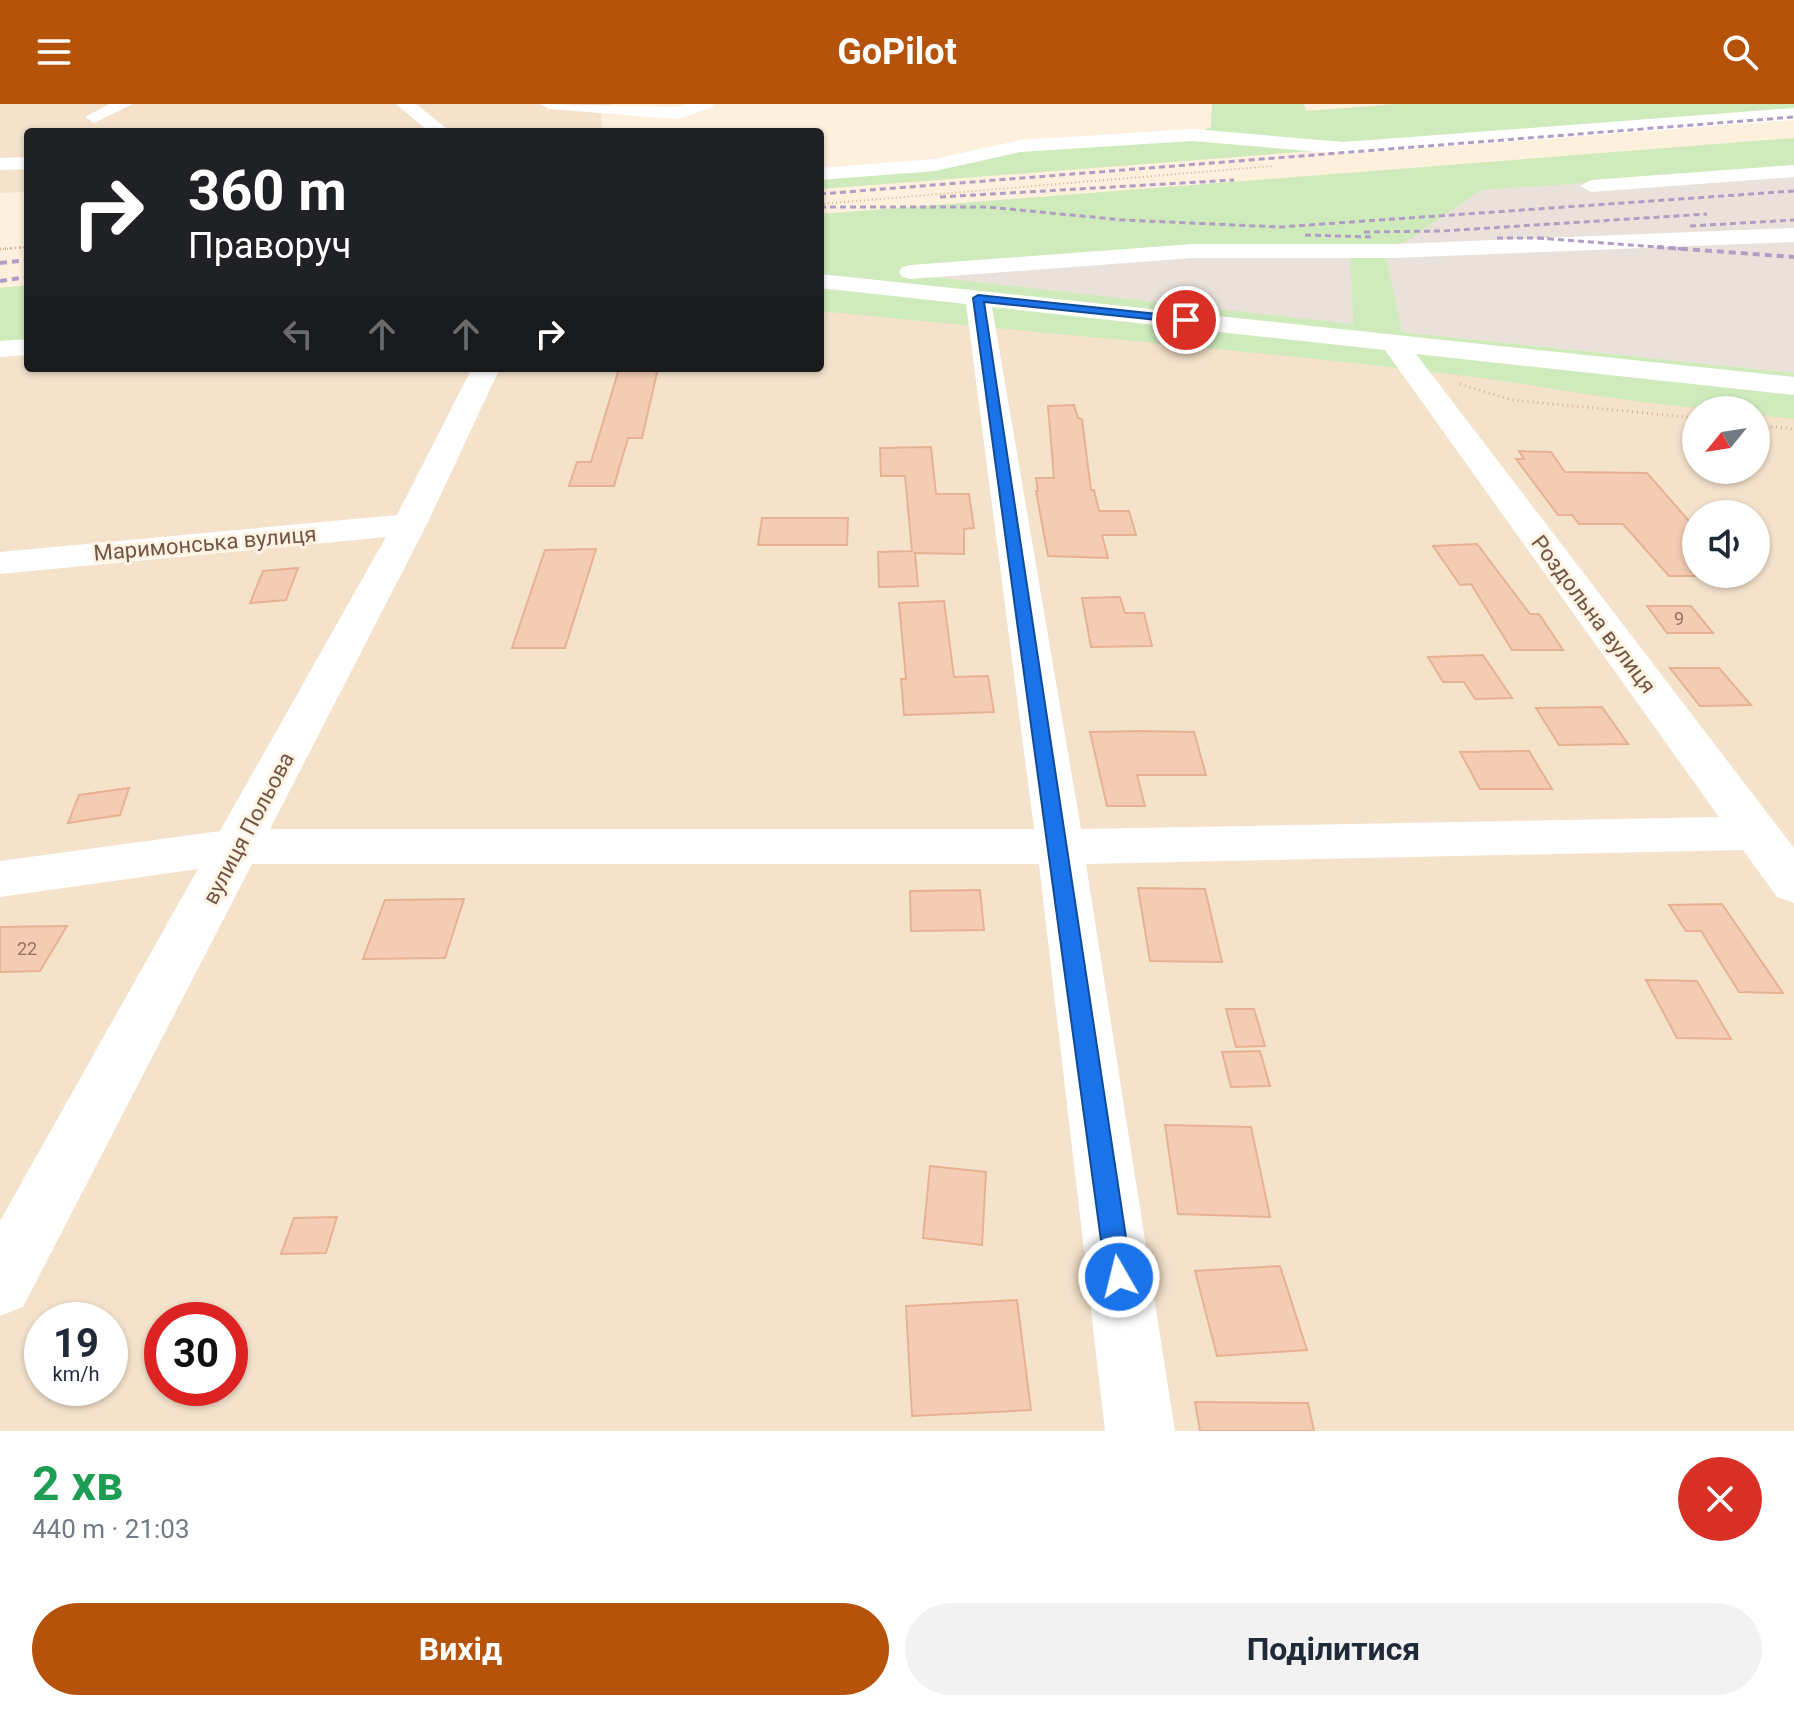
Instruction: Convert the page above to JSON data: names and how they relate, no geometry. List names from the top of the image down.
{
  "streets": {
    "street": ["Маримонська вулиця", "Роздольна вулиця", "вулиця Польова"]
  },
  "crossings": [
    ["Маримонська вулиця", "вулиця Польова"]
  ],
  "house_numbers": ["9", "22"],
  "north": "bottom left",
  "page": {
    "header": "GoPilot",
    "turn": ["360 m", "Праворуч"],
    "speed": "19 km/h",
    "limit": "30",
    "heading": ["2 хв", "440 m · 21:03"],
    "buttons": ["Вихід", "Поділитися"]
  }
}
